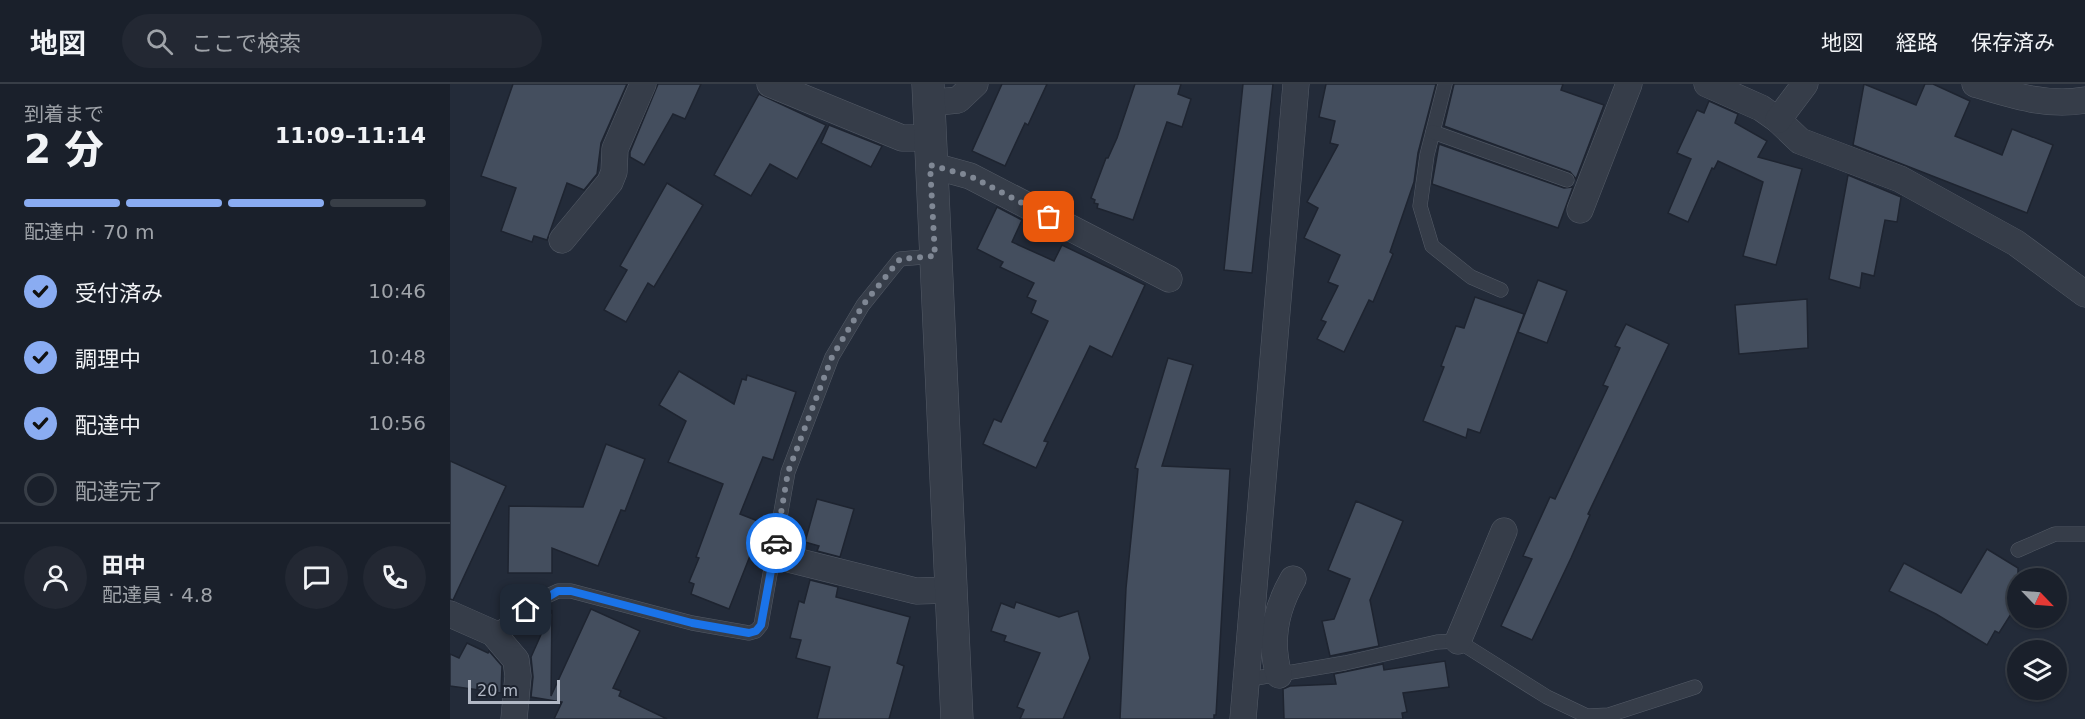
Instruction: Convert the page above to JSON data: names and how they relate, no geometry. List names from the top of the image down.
{
  "scale_bar": "20 m",
  "north": "bottom right",
  "page": {
    "header": "地図",
    "search": "ここで検索",
    "nav": ["地図", "経路", "保存済み"],
    "heading": ["2 分", "到着まで", "11:09–11:14"],
    "panel": ["田中", "配達員 · 4.8"],
    "bar": "配達中 · 70 m",
    "list": [
      ["受付済み", "10:46"],
      ["調理中", "10:48"],
      ["配達中", "10:56"],
      "配達完了"
    ],
    "scale": "20 m"
  }
}
